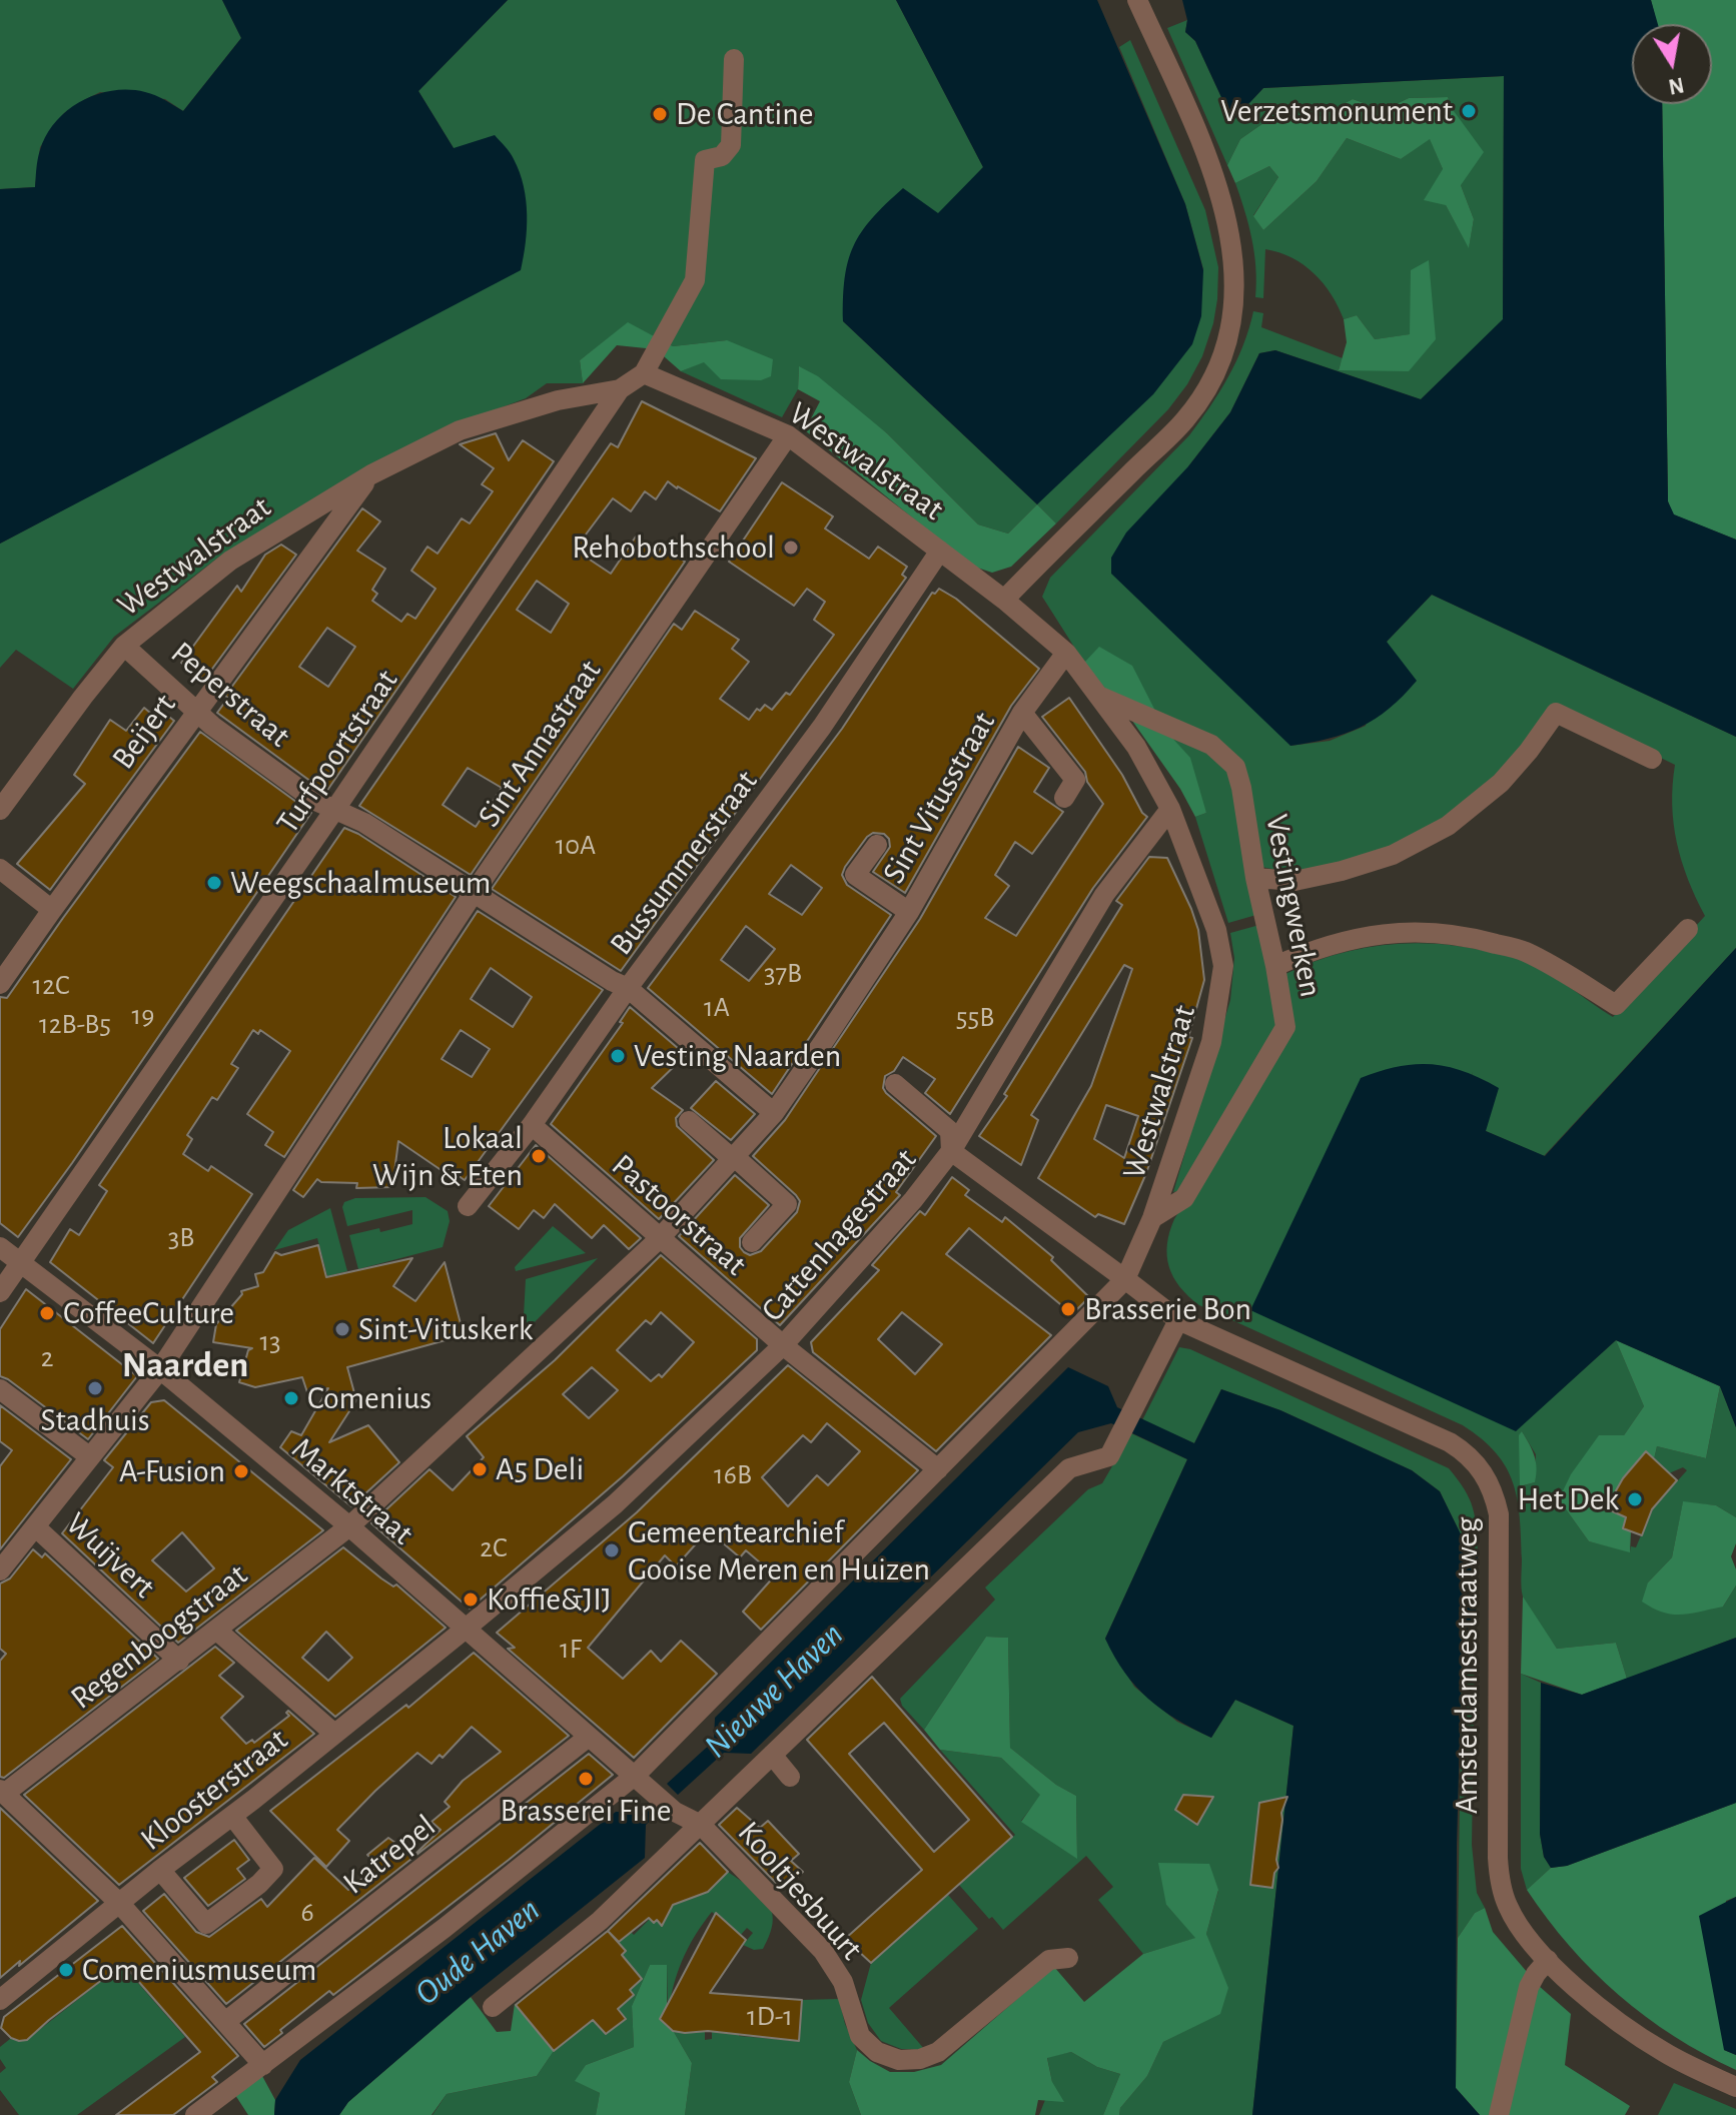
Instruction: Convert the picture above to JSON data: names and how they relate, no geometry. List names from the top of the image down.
{
  "streets": {
    "street": [
      "Westwalstraat",
      "Peperstraat",
      "Beijert",
      "Sint Annastraat",
      "Turfpoortstraat",
      "Sint Vitusstraat",
      "Bussummerstraat",
      "Vestingwerken",
      "Pastoorstraat",
      "Cattenhagestraat",
      "Marktstraat",
      "Wuijvert",
      "Regenboogstraat",
      "Amsterdamsestraatweg",
      "Kloosterstraat",
      "Katrepel",
      "Kooltjesbuurt"
    ]
  },
  "crossings": [
    ["Westwalstraat", "Peperstraat"],
    ["Westwalstraat", "Beijert"],
    ["Westwalstraat", "Sint Annastraat"],
    ["Westwalstraat", "Turfpoortstraat"],
    ["Westwalstraat", "Sint Vitusstraat"],
    ["Westwalstraat", "Bussummerstraat"],
    ["Westwalstraat", "Vestingwerken"],
    ["Westwalstraat", "Cattenhagestraat"],
    ["Westwalstraat", "Amsterdamsestraatweg"],
    ["Peperstraat", "Beijert"],
    ["Peperstraat", "Sint Annastraat"],
    ["Peperstraat", "Turfpoortstraat"],
    ["Peperstraat", "Sint Vitusstraat"],
    ["Peperstraat", "Bussummerstraat"],
    ["Sint Annastraat", "Marktstraat"],
    ["Sint Annastraat", "Wuijvert"],
    ["Turfpoortstraat", "Marktstraat"],
    ["Sint Vitusstraat", "Pastoorstraat"],
    ["Sint Vitusstraat", "Marktstraat"],
    ["Sint Vitusstraat", "Regenboogstraat"],
    ["Bussummerstraat", "Pastoorstraat"],
    ["Pastoorstraat", "Cattenhagestraat"],
    ["Cattenhagestraat", "Marktstraat"],
    ["Cattenhagestraat", "Amsterdamsestraatweg"],
    ["Cattenhagestraat", "Kloosterstraat"],
    ["Marktstraat", "Regenboogstraat"],
    ["Marktstraat", "Kloosterstraat"],
    ["Marktstraat", "Katrepel"],
    ["Marktstraat", "Kooltjesbuurt"],
    ["Wuijvert", "Regenboogstraat"],
    ["Amsterdamsestraatweg", "Kooltjesbuurt"]
  ],
  "districts": ["Naarden"],
  "water": ["Nieuwe Haven", "Oude Haven"],
  "places": [
    "Verzetsmonument",
    "De Cantine",
    "Rehobothschool",
    "Weegschaalmuseum",
    "Vesting Naarden",
    "Lokaal Wijn & Eten",
    "Brasserie Bon",
    "CoffeeCulture",
    "Sint-Vituskerk",
    "Stadhuis",
    "Comenius",
    "A5 Deli",
    "A-Fusion",
    "Het Dek",
    "Gemeentearchief Gooise Meren en Huizen",
    "Koffie&JIJ",
    "Brasserei Fine",
    "Comeniusmuseum"
  ],
  "house_numbers": [
    "10A",
    "37B",
    "12C",
    "1A",
    "19",
    "55B",
    "12B-B5",
    "3B",
    "13",
    "2",
    "16B",
    "2C",
    "1F",
    "6",
    "1D-1"
  ],
  "north": "bottom"
}
